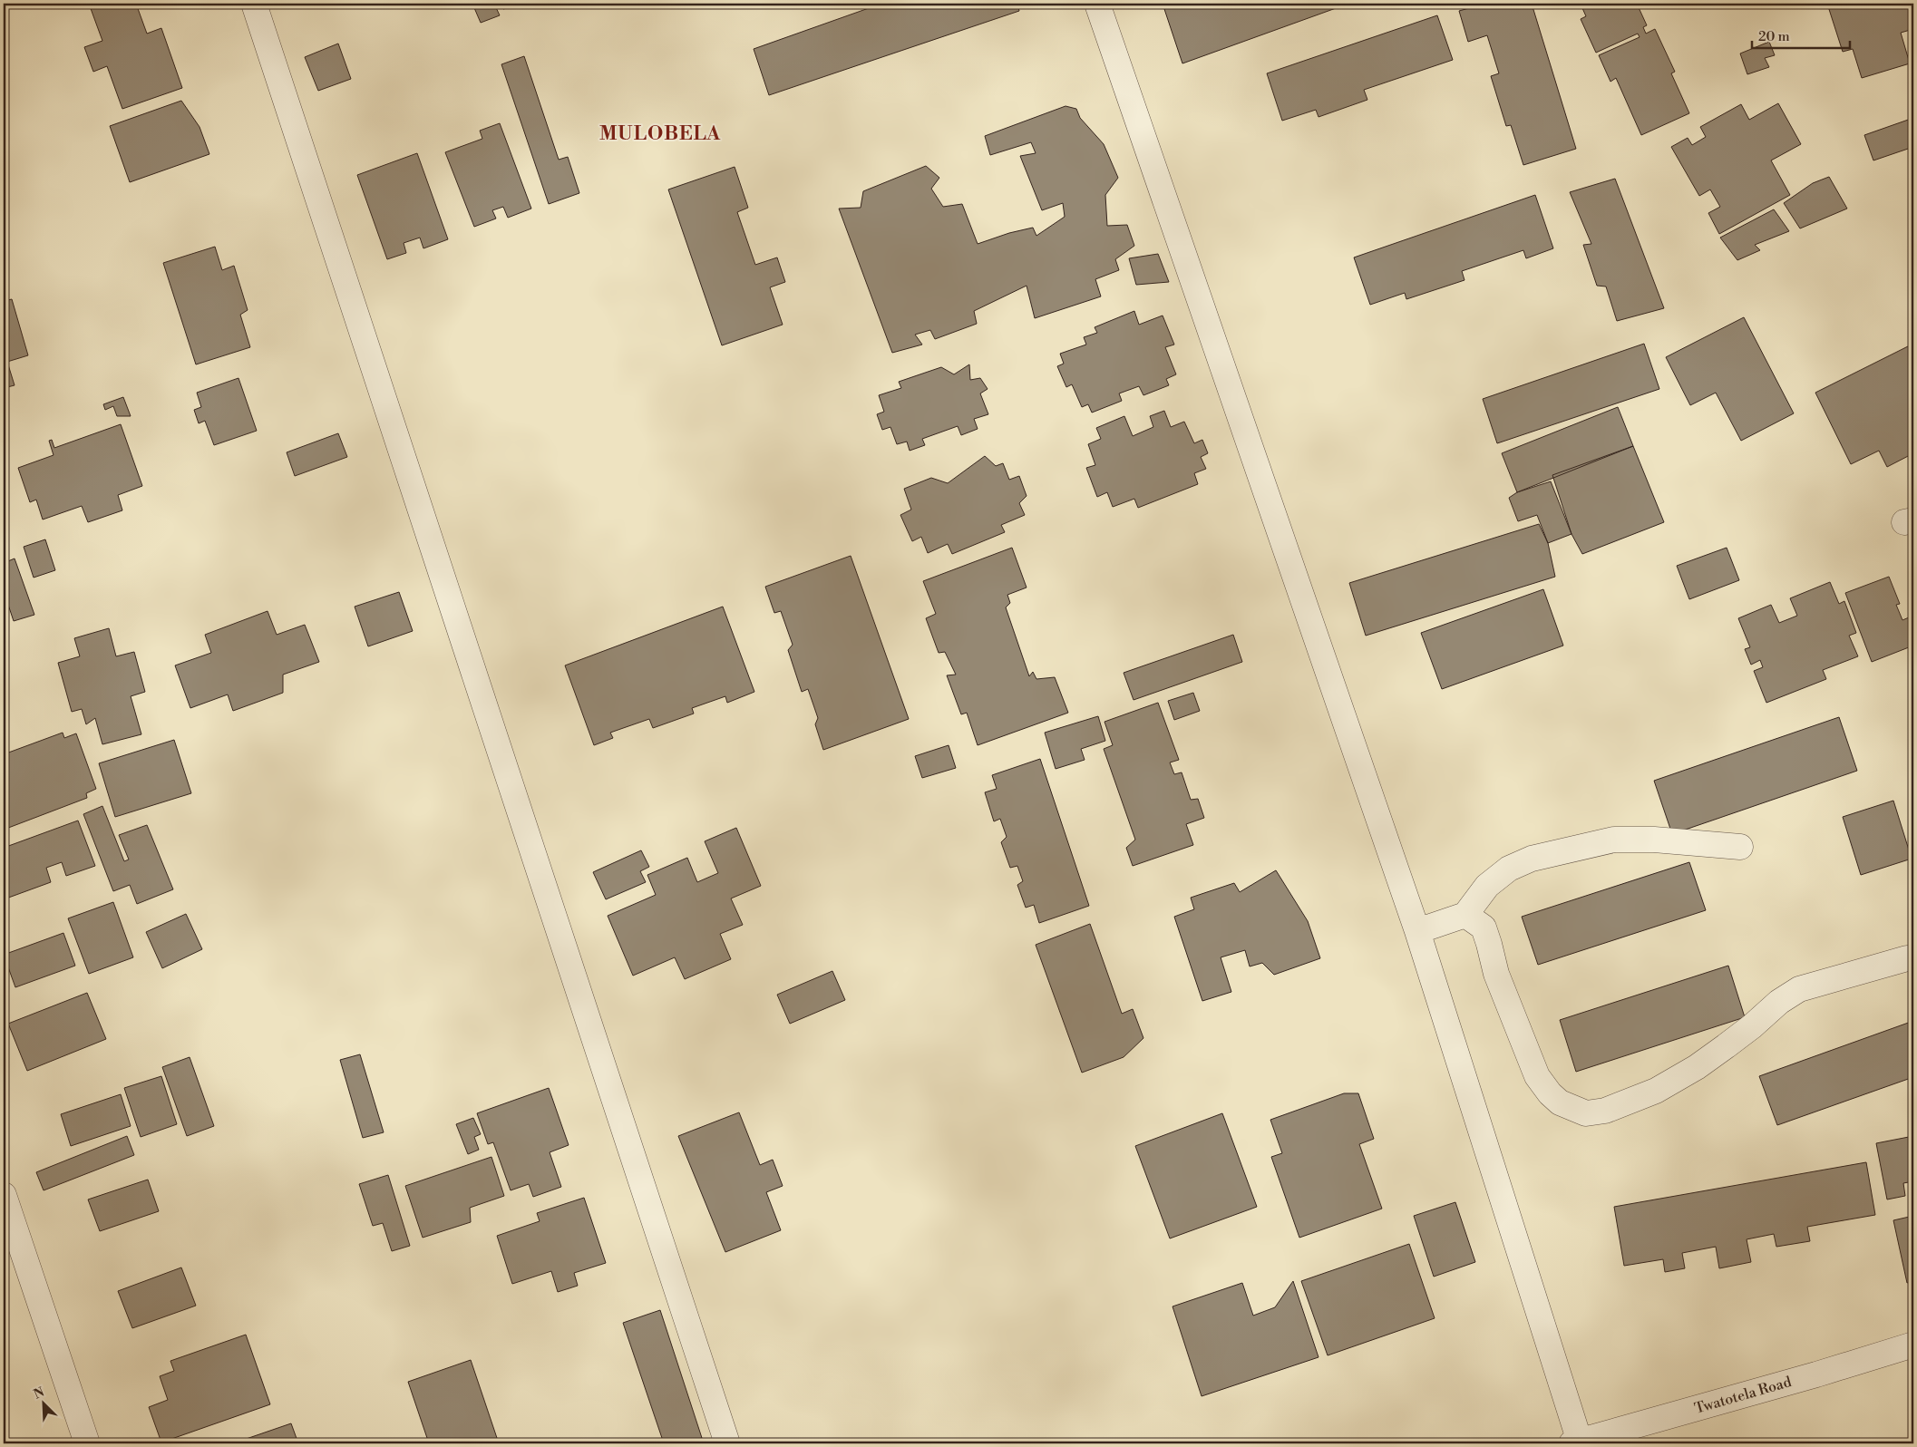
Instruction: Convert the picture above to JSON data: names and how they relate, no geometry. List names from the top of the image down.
{
  "streets": {
    "street": ["Twatotela Road"]
  },
  "districts": ["MULOBELA"],
  "scale_bar": "20 m",
  "north": "top left"
}
